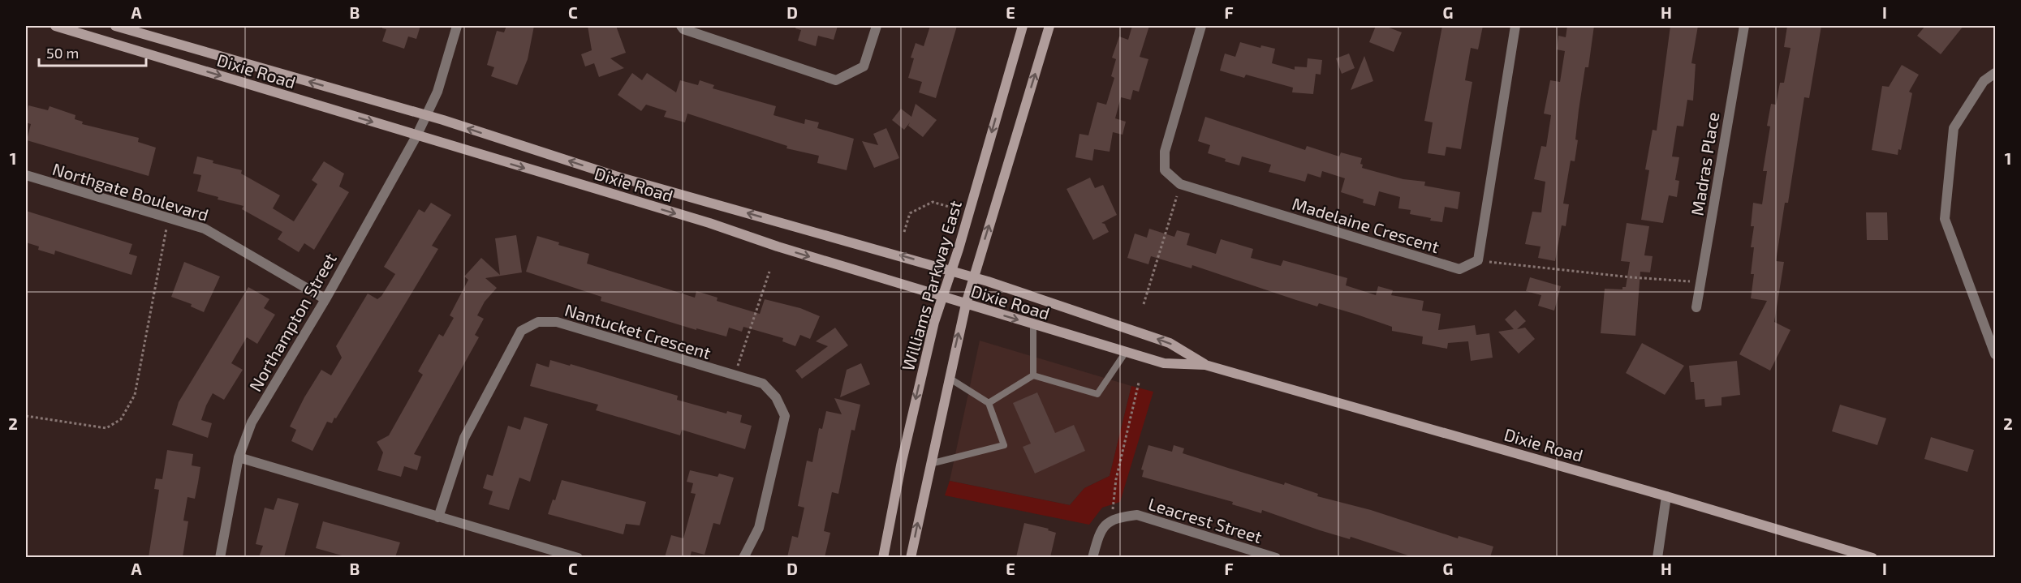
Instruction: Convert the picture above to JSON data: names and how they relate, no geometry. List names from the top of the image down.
{
  "streets": {
    "main road": ["Dixie Road", "Williams Parkway East"],
    "street": [
      "Madras Place",
      "Northgate Boulevard",
      "Madelaine Crescent",
      "Northampton Street",
      "Nantucket Crescent",
      "Leacrest Street"
    ]
  },
  "crossings": [
    ["Dixie Road", "Williams Parkway East"],
    ["Dixie Road", "Northampton Street"],
    ["Northgate Boulevard", "Northampton Street"]
  ],
  "scale_bar": "50 m",
  "grid": {
    "columns": [
      "A",
      "B",
      "C",
      "D",
      "E",
      "F",
      "G",
      "H",
      "I"
    ],
    "rows": ["1", "2"]
  }
}
